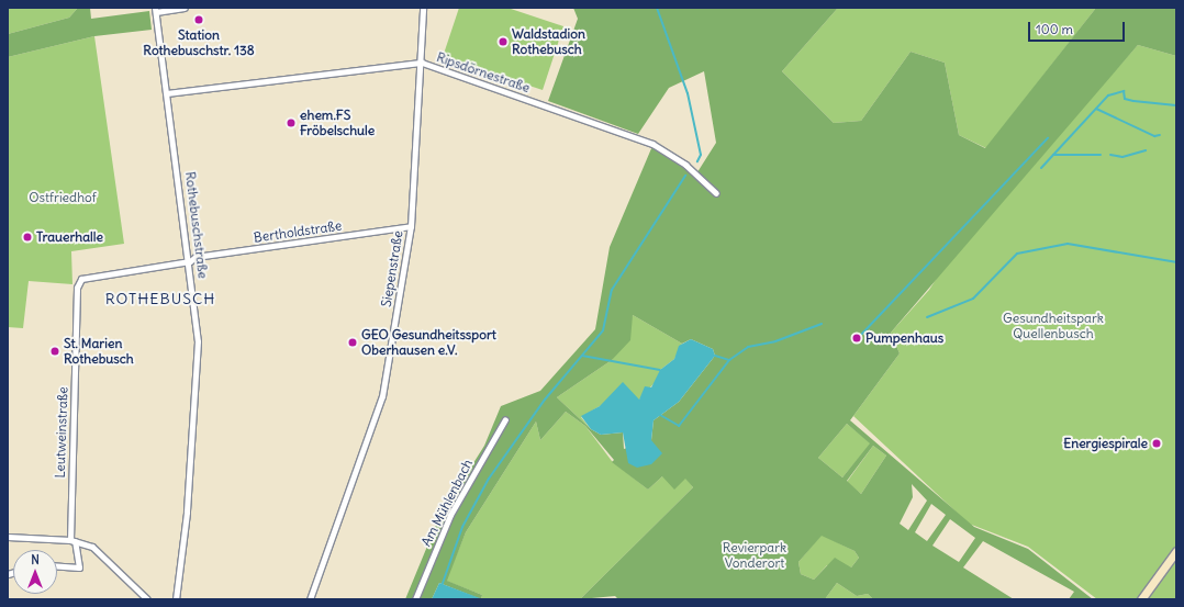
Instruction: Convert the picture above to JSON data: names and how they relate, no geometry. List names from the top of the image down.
{
  "streets": {
    "street": [
      "Ripsdörnestraße",
      "Rothebuschstraße",
      "Bertholdstraße",
      "Siepenstraße",
      "Leutweinstraße",
      "Am Mühlenbach"
    ]
  },
  "crossings": [
    ["Ripsdörnestraße", "Rothebuschstraße"],
    ["Ripsdörnestraße", "Siepenstraße"],
    ["Rothebuschstraße", "Bertholdstraße"],
    ["Rothebuschstraße", "Leutweinstraße"],
    ["Bertholdstraße", "Siepenstraße"],
    ["Bertholdstraße", "Leutweinstraße"]
  ],
  "districts": ["ROTHEBUSCH"],
  "parks": ["Ostfriedhof", "Gesundheitspark Quellenbusch", "Revierpark Vonderort"],
  "places": [
    "Station Rothebuschstr. 138",
    "Waldstadion Rothebusch",
    "ehem.FS Fröbelschule",
    "Trauerhalle",
    "Pumpenhaus",
    "GEO Gesundheitssport Oberhausen e.V.",
    "St. Marien Rothebusch",
    "Energiespirale"
  ],
  "scale_bar": "100 m",
  "north": "top"
}
